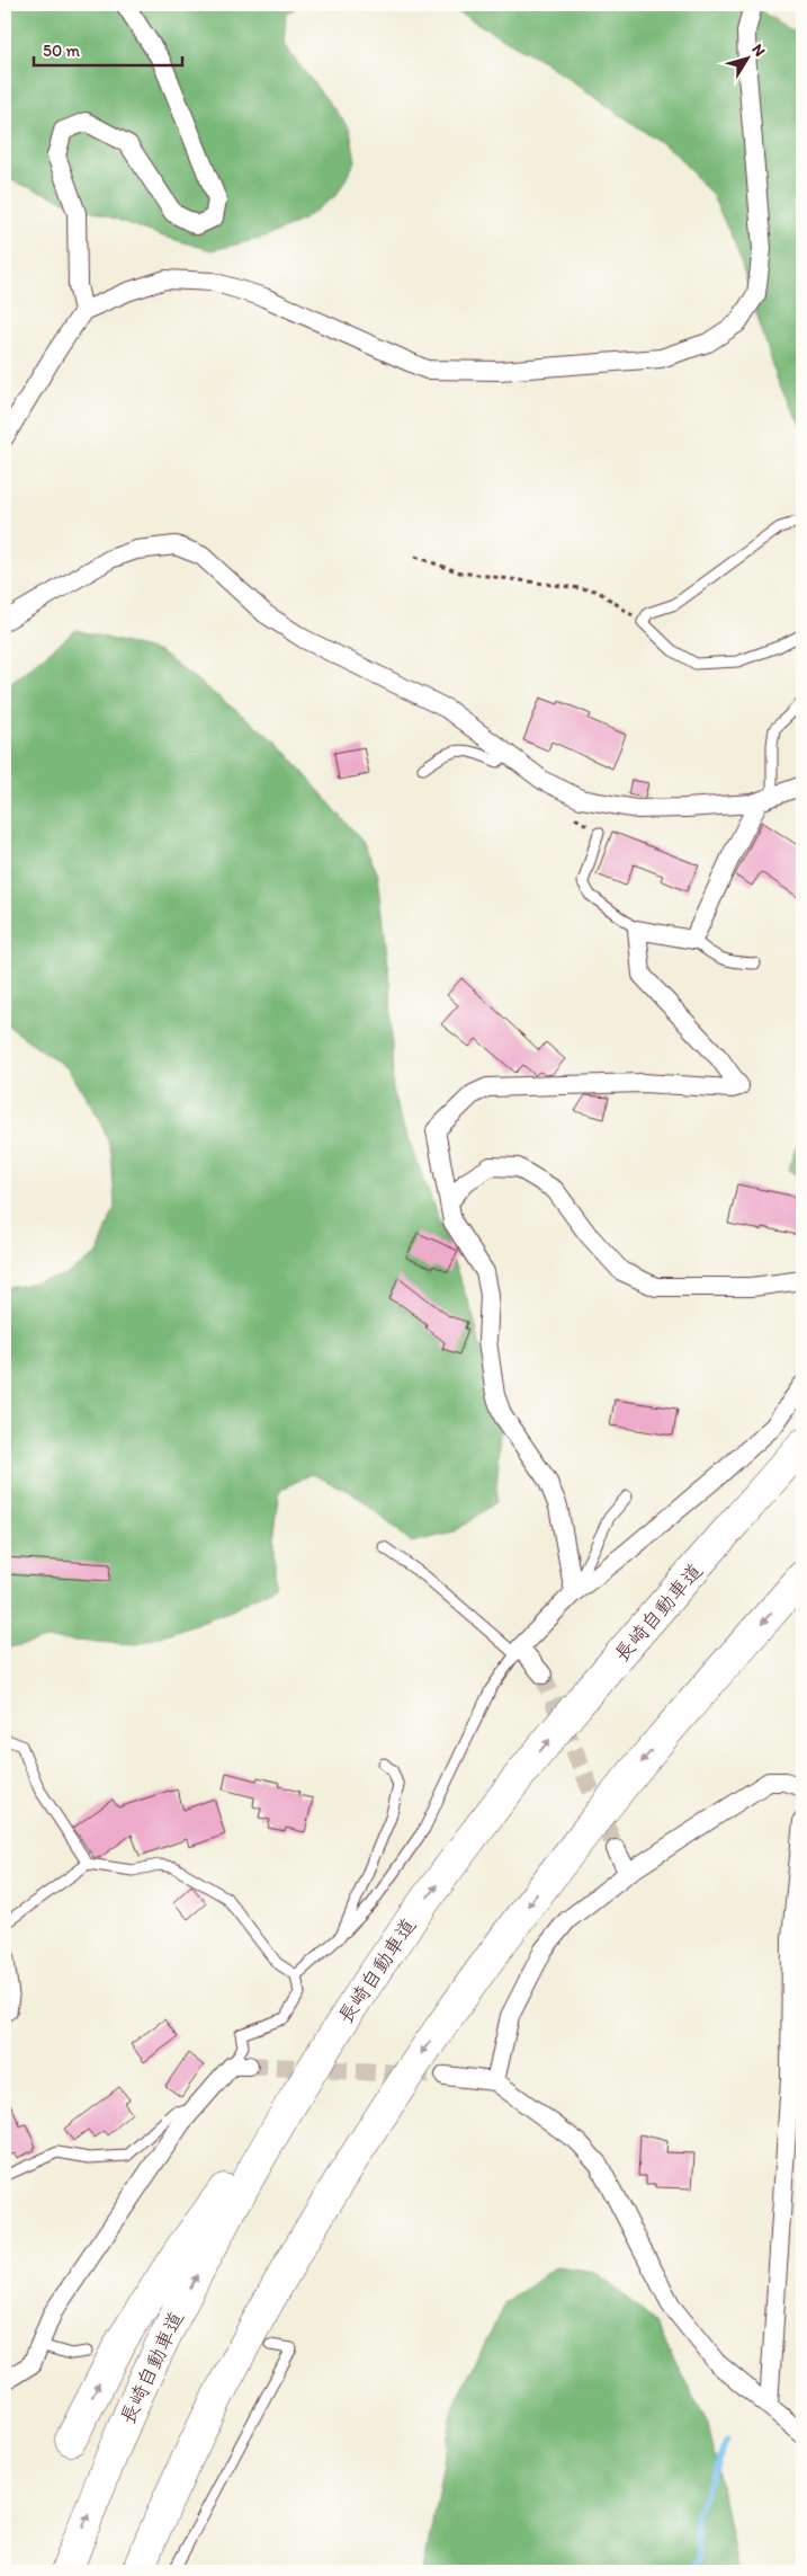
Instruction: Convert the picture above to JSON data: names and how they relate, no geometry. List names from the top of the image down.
{
  "streets": {
    "highway": ["長崎自動車道"]
  },
  "scale_bar": "50 m",
  "north": "top right"
}
